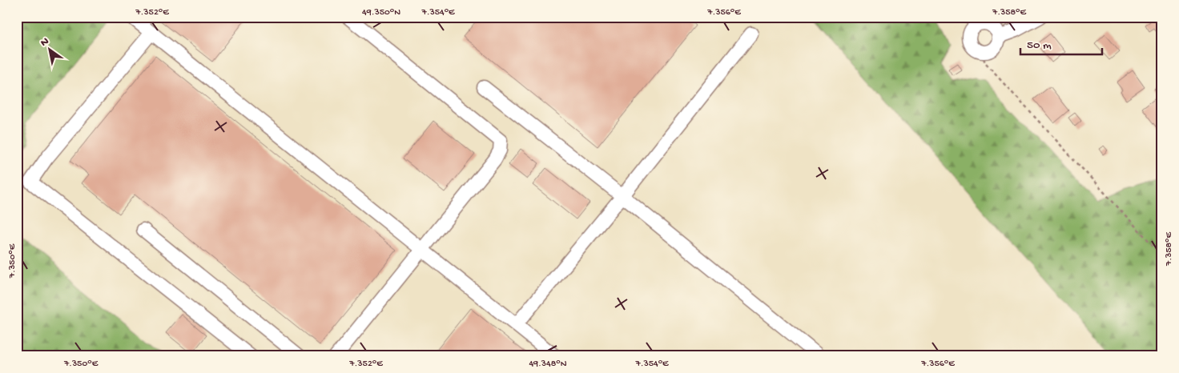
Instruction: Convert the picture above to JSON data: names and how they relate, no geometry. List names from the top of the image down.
{
  "scale_bar": "50 m",
  "north": "top left",
  "coordinates": [
    "7.352°E",
    "49.350°N",
    "7.354°E",
    "7.356°E",
    "7.358°E",
    "7.350°E",
    "49.348°N"
  ]
}
